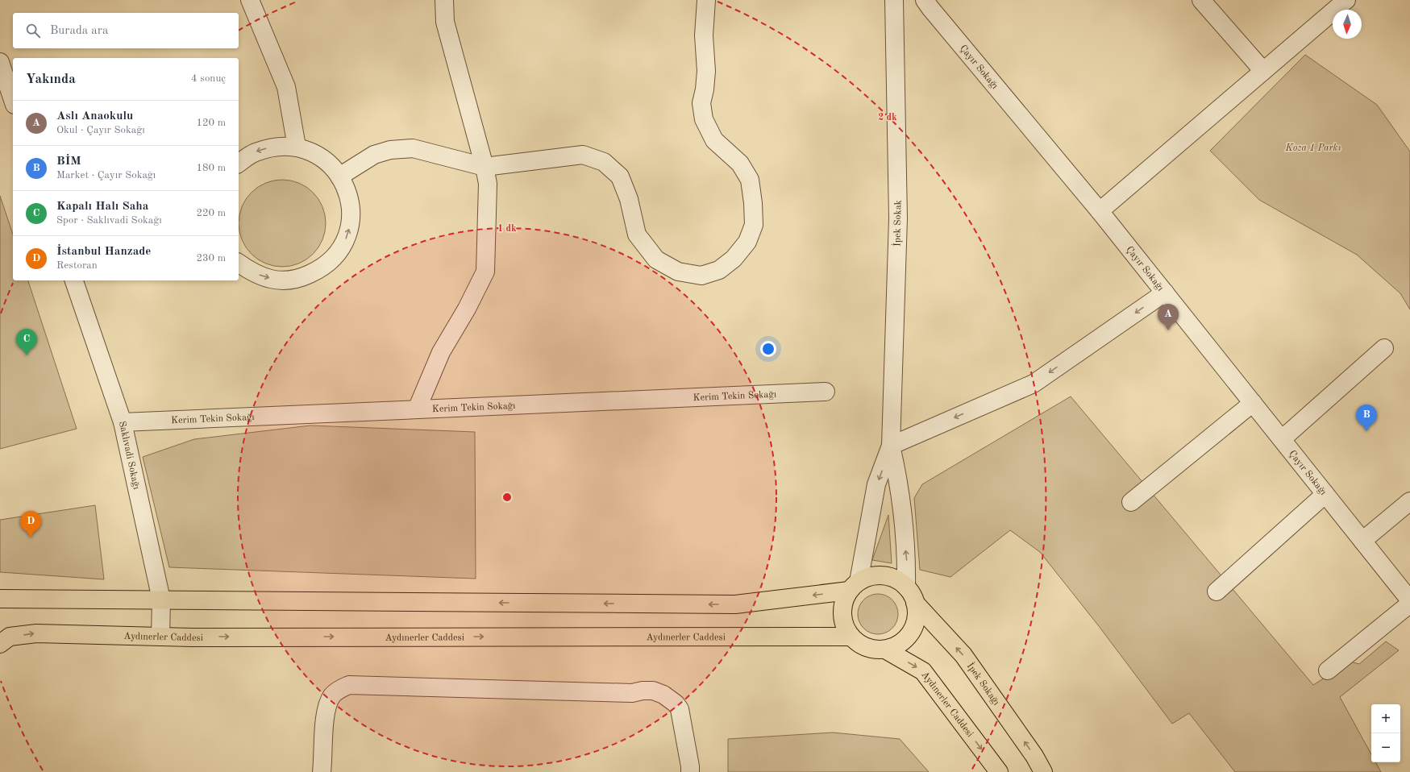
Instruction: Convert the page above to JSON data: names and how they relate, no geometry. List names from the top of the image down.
{
  "streets": {
    "main road": ["Aydınerler Caddesi", "İpek Sokağı"],
    "street": [
      "Çayır Sokağı",
      "İpek Sokak",
      "Kerim Tekin Sokağı",
      "Saklıvadi Sokağı"
    ]
  },
  "crossings": [
    ["Kerim Tekin Sokağı", "Saklıvadi Sokağı"],
    ["Saklıvadi Sokağı", "Aydınerler Caddesi"],
    ["Aydınerler Caddesi", "İpek Sokağı"]
  ],
  "one_way": ["İpek Sokağı"],
  "parks": ["Koza 1 Parkı"],
  "north": "bottom",
  "page": {
    "search": "Burada ara",
    "heading": ["Yakında", "4 sonuç"],
    "list": [
      {
        "mark": "A",
        "name": "Aslı Anaokulu",
        "note": "Okul · Çayır Sokağı",
        "value": "120 m"
      },
      {
        "mark": "B",
        "name": "BİM",
        "note": "Market · Çayır Sokağı",
        "value": "180 m"
      },
      {
        "mark": "C",
        "name": "Kapalı Halı Saha",
        "note": "Spor · Saklıvadi Sokağı",
        "value": "220 m"
      },
      {
        "mark": "D",
        "name": "İstanbul Hanzade",
        "note": "Restoran",
        "value": "230 m"
      }
    ],
    "pins": [
      "A",
      "C",
      "B",
      "D"
    ],
    "map_buttons": ["+", "−"]
  },
  "rings": ["2 dk", "1 dk"]
}
